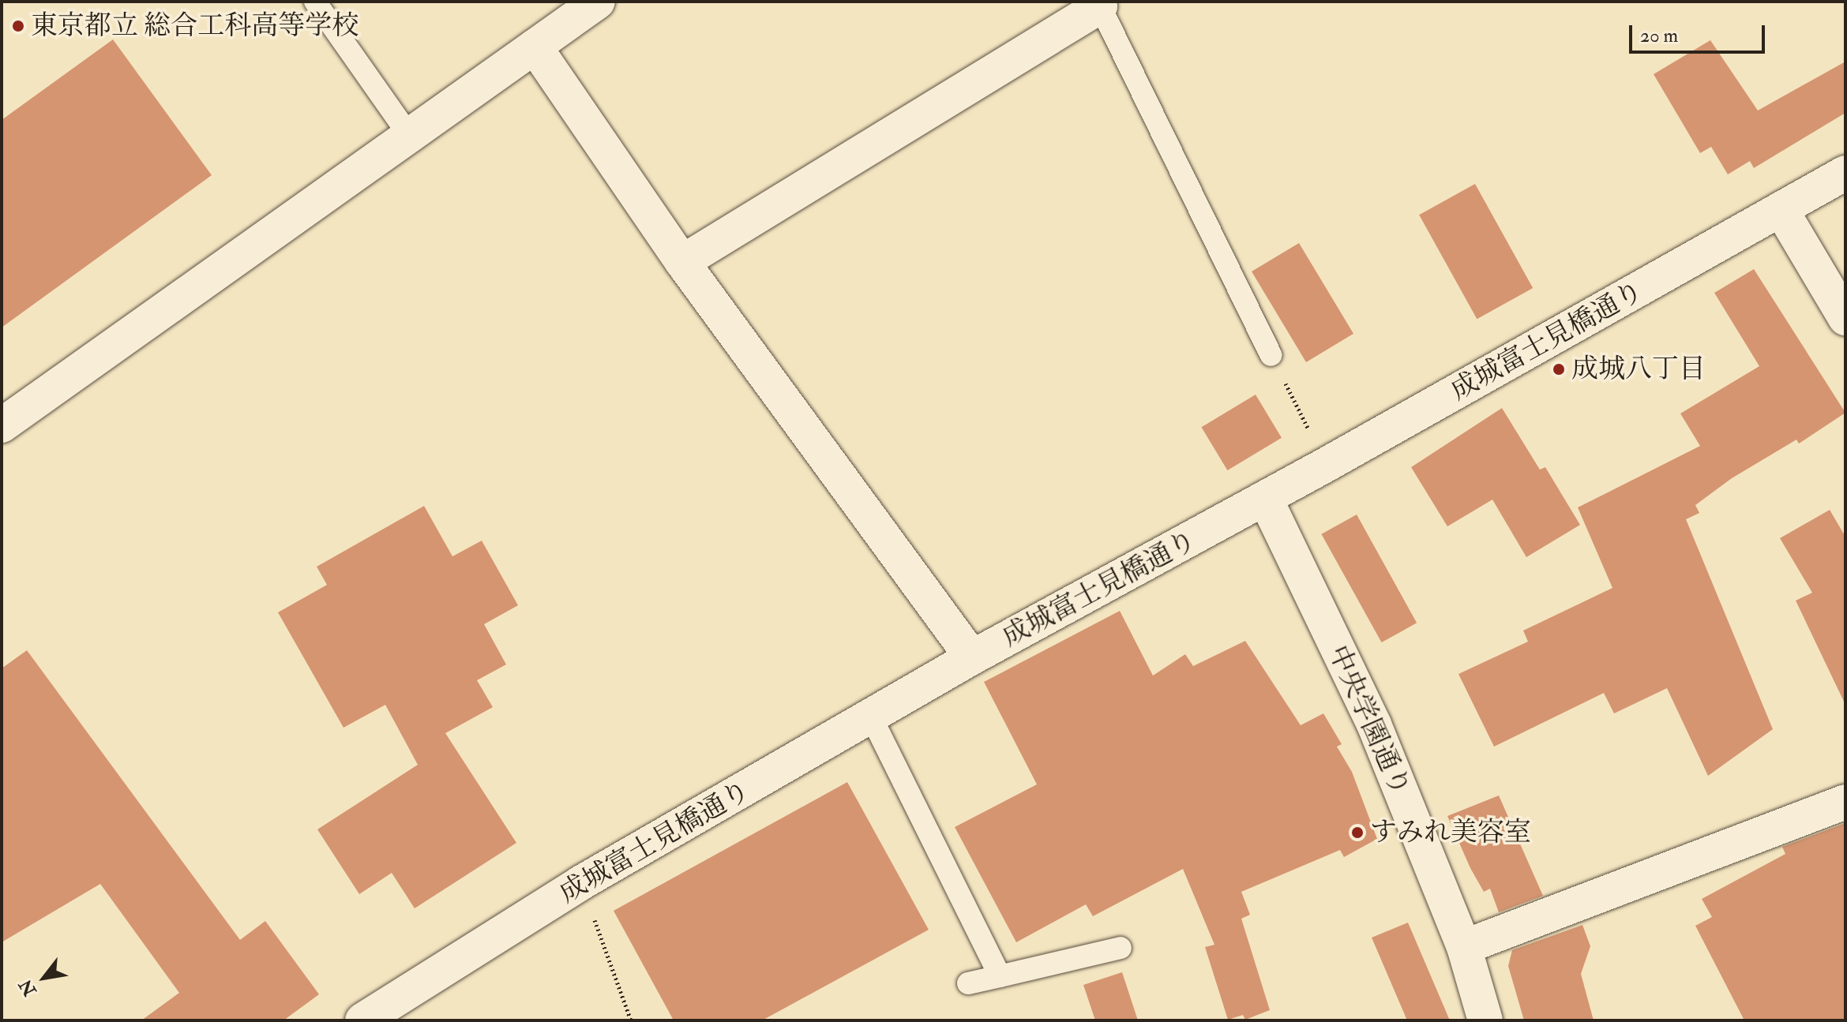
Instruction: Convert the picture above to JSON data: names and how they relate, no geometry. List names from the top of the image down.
{
  "streets": {
    "street": ["成城富士見橋通り", "中央学園通り"]
  },
  "crossings": [
    ["成城富士見橋通り", "中央学園通り"]
  ],
  "places": ["東京都立 総合工科高等学校", "成城八丁目", "すみれ美容室"],
  "scale_bar": "20 m",
  "north": "bottom left"
}
